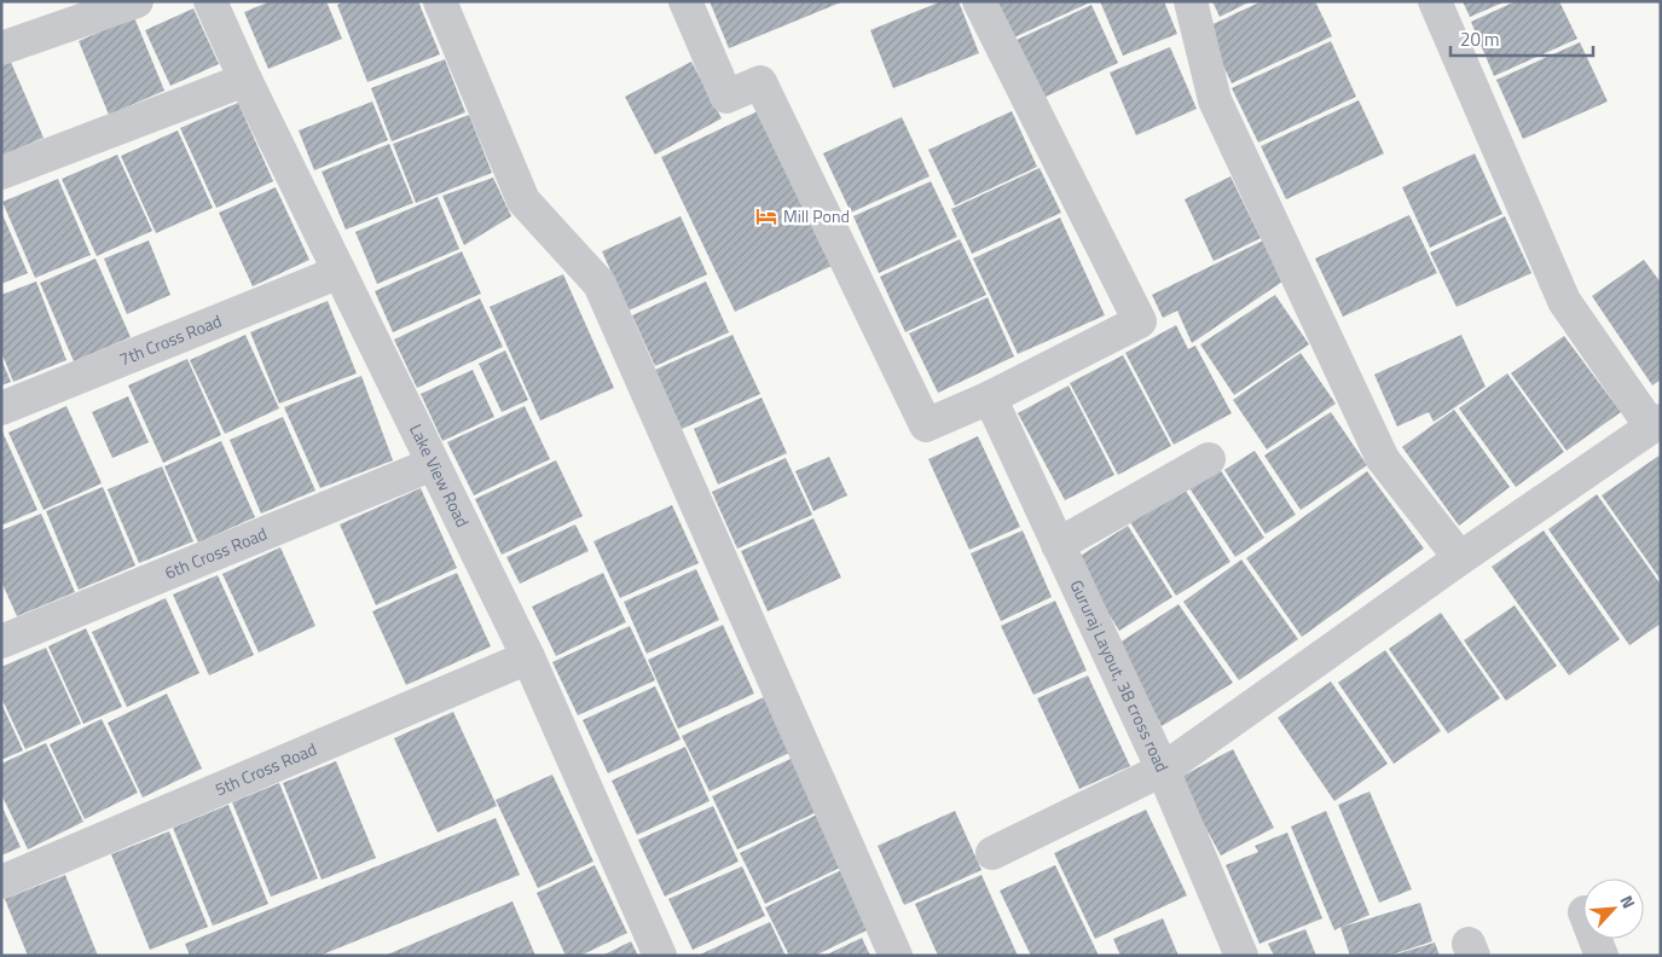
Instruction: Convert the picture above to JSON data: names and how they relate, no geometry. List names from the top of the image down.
{
  "streets": {
    "street": [
      "7th Cross Road",
      "Lake View Road",
      "6th Cross Road",
      "Gururaj Layout, 3B cross road",
      "5th Cross Road"
    ]
  },
  "crossings": [
    ["7th Cross Road", "Lake View Road"],
    ["Lake View Road", "6th Cross Road"],
    ["Lake View Road", "5th Cross Road"]
  ],
  "places": {
    "hotel": ["Mill Pond"]
  },
  "scale_bar": "20 m",
  "north": "top right"
}
